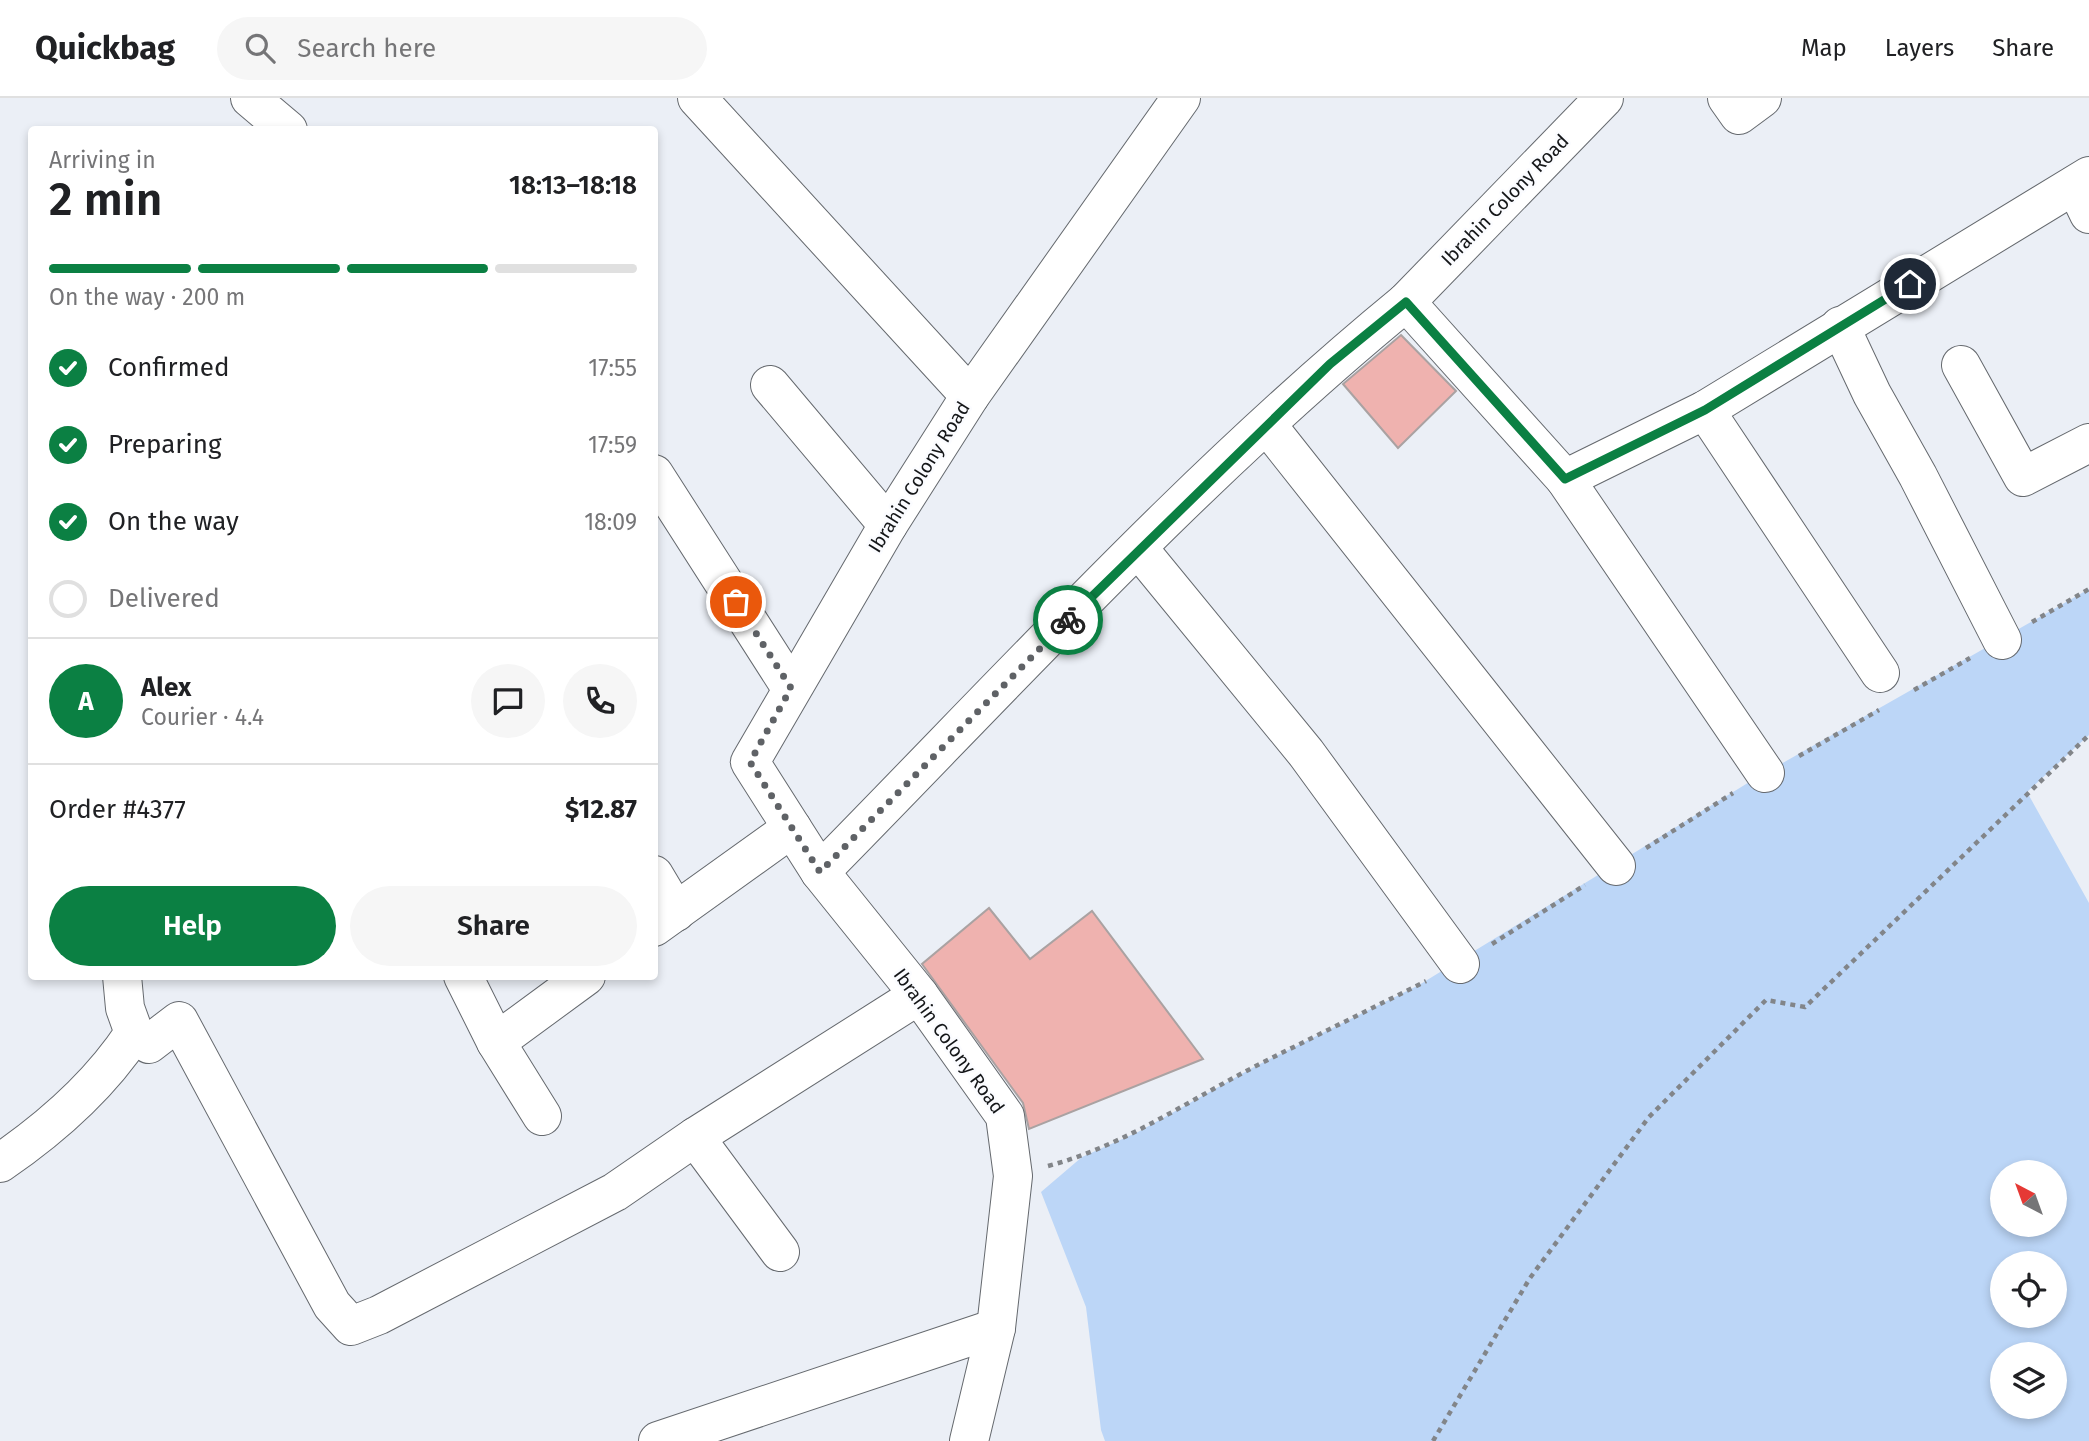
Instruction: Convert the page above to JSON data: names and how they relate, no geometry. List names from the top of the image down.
{
  "streets": {
    "street": ["Ibrahin Colony Road"]
  },
  "north": "top left",
  "page": {
    "header": "Quickbag",
    "search": "Search here",
    "nav": ["Map", "Layers", "Share"],
    "heading": ["2 min", "Arriving in", "18:13–18:18"],
    "panel": [
      "Alex",
      "Courier · 4.4",
      "Order #4377",
      "$12.87"
    ],
    "bar": "On the way · 200 m",
    "list": [
      ["Confirmed", "17:55"],
      ["Preparing", "17:59"],
      ["On the way", "18:09"],
      "Delivered"
    ],
    "round": "A",
    "buttons": ["Help", "Share"]
  }
}
